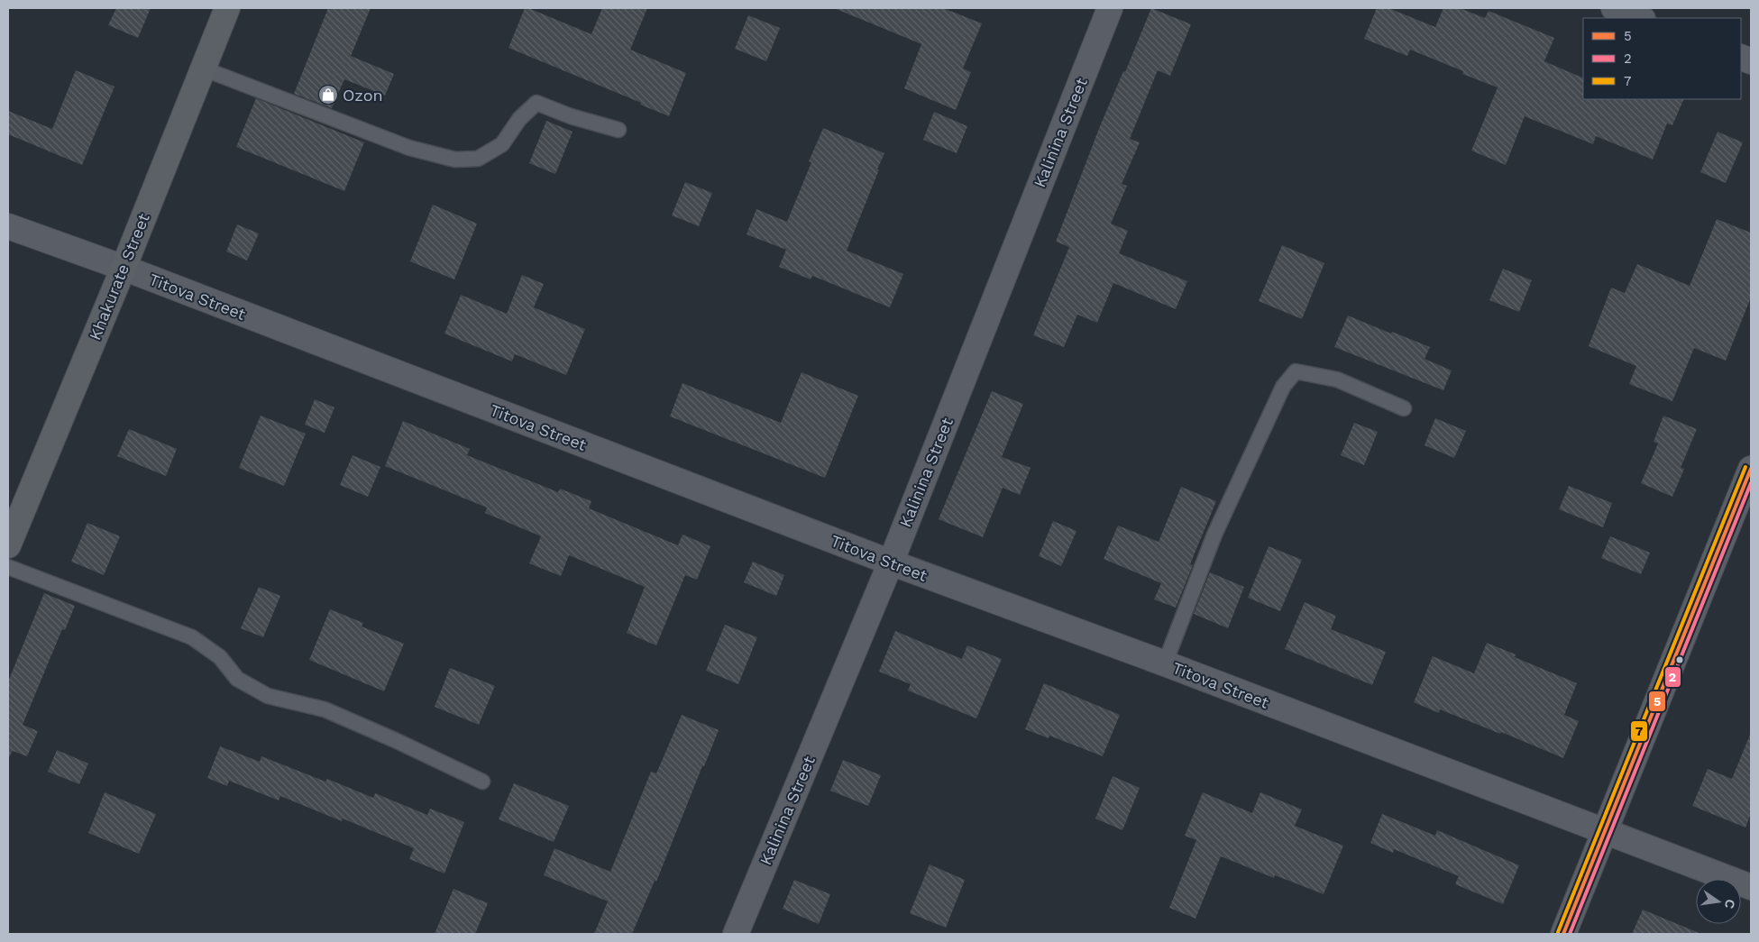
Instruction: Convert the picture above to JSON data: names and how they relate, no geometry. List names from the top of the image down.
{
  "streets": {
    "main road": ["Khakurate Street"],
    "street": ["Kalinina Street", "Titova Street"]
  },
  "crossings": [
    ["Kalinina Street", "Titova Street"],
    ["Khakurate Street", "Titova Street"]
  ],
  "places": {
    "shop": ["Ozon"]
  },
  "lines": ["transit line 7", "transit line 5", "transit line 2"],
  "legend": ["5", "2", "7"],
  "north": "right"
}
